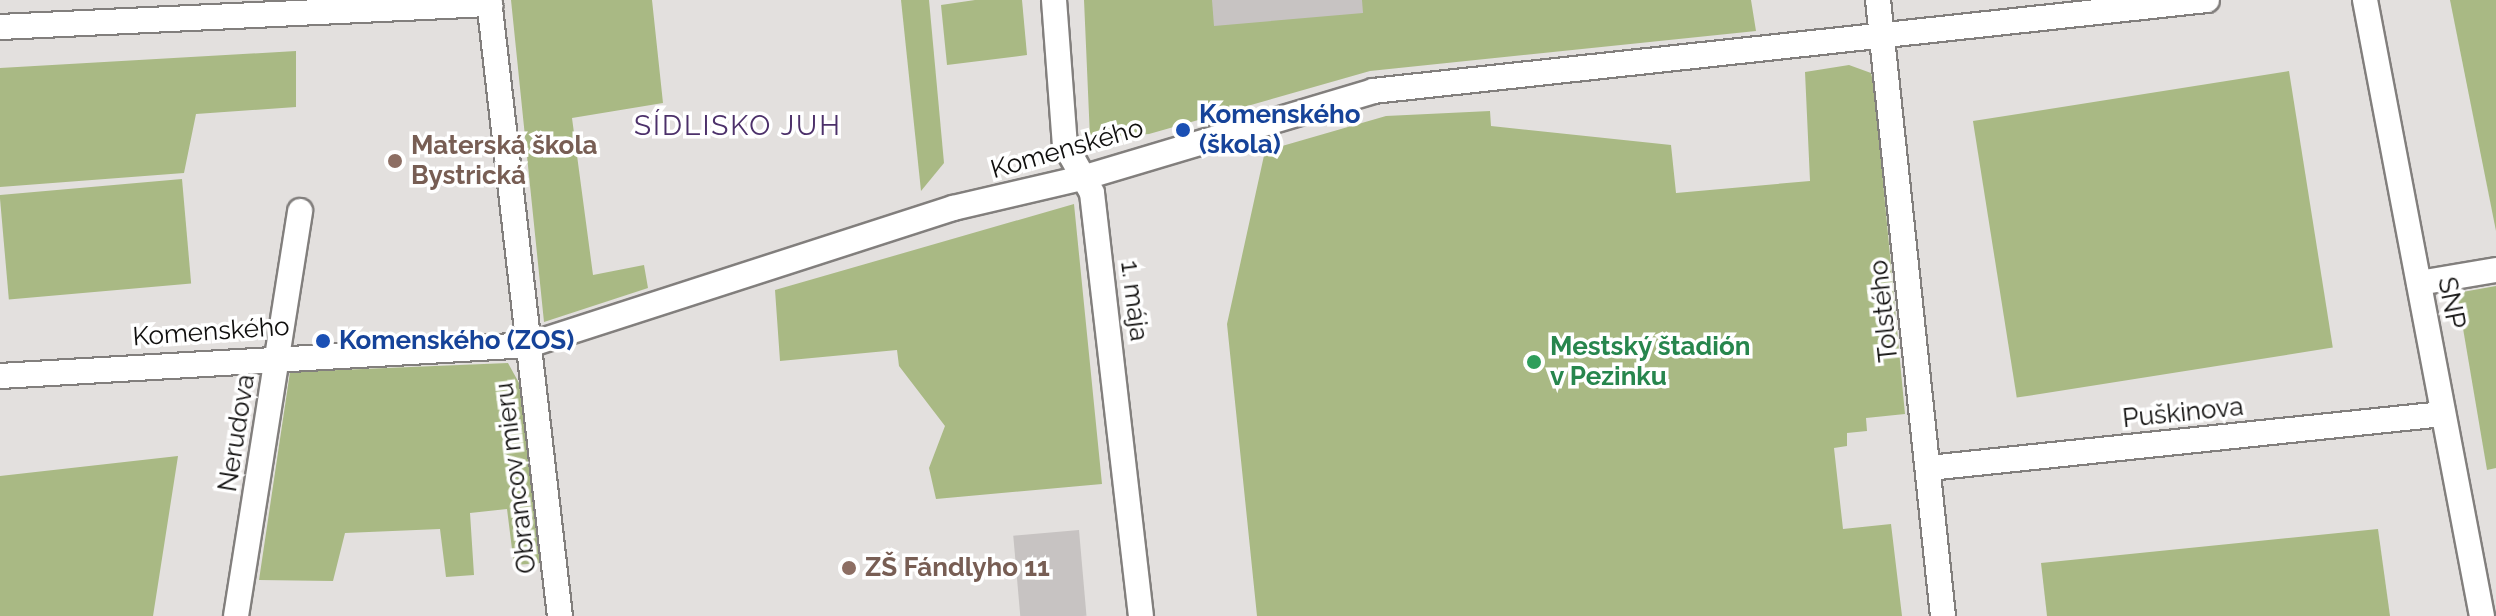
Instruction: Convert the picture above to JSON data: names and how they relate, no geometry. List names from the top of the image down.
{
  "streets": {
    "street": [
      "Komenského",
      "1. mája",
      "SNP",
      "Tolstého",
      "Puškinova",
      "Nerudova",
      "Obrancov mieru"
    ]
  },
  "crossings": [
    ["Komenského", "1. mája"],
    ["Komenského", "Tolstého"],
    ["Komenského", "Nerudova"],
    ["Komenského", "Obrancov mieru"],
    ["SNP", "Puškinova"],
    ["Tolstého", "Puškinova"]
  ],
  "districts": ["SÍDLISKO JUH"],
  "places": [
    "Komenského (škola)",
    "Materská škola Bystrická",
    "Komenského (ZOS)",
    "Mestský štadión v Pezinku",
    "ZŠ Fándlyho 11"
  ]
}
